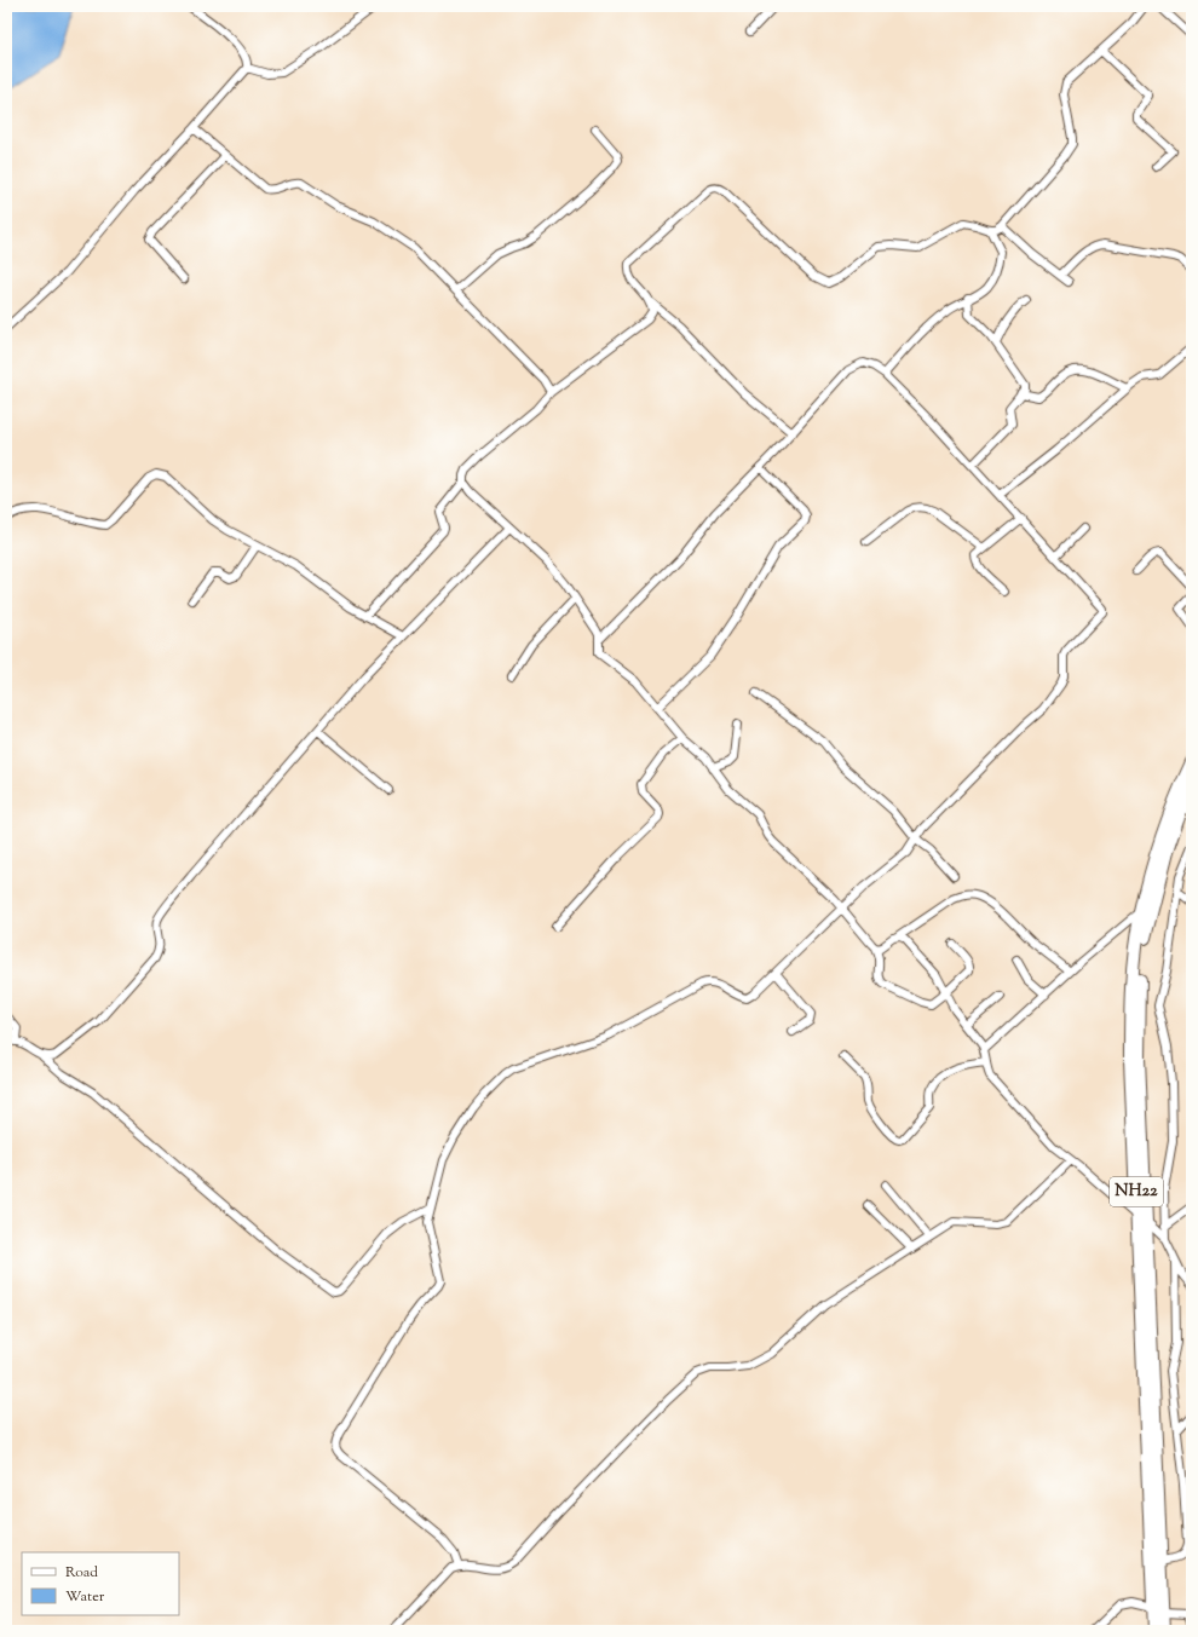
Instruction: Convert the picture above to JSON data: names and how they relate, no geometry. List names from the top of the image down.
{
  "streets": {
    "highway": ["NH22"]
  },
  "legend": ["Road", "Water"]
}
